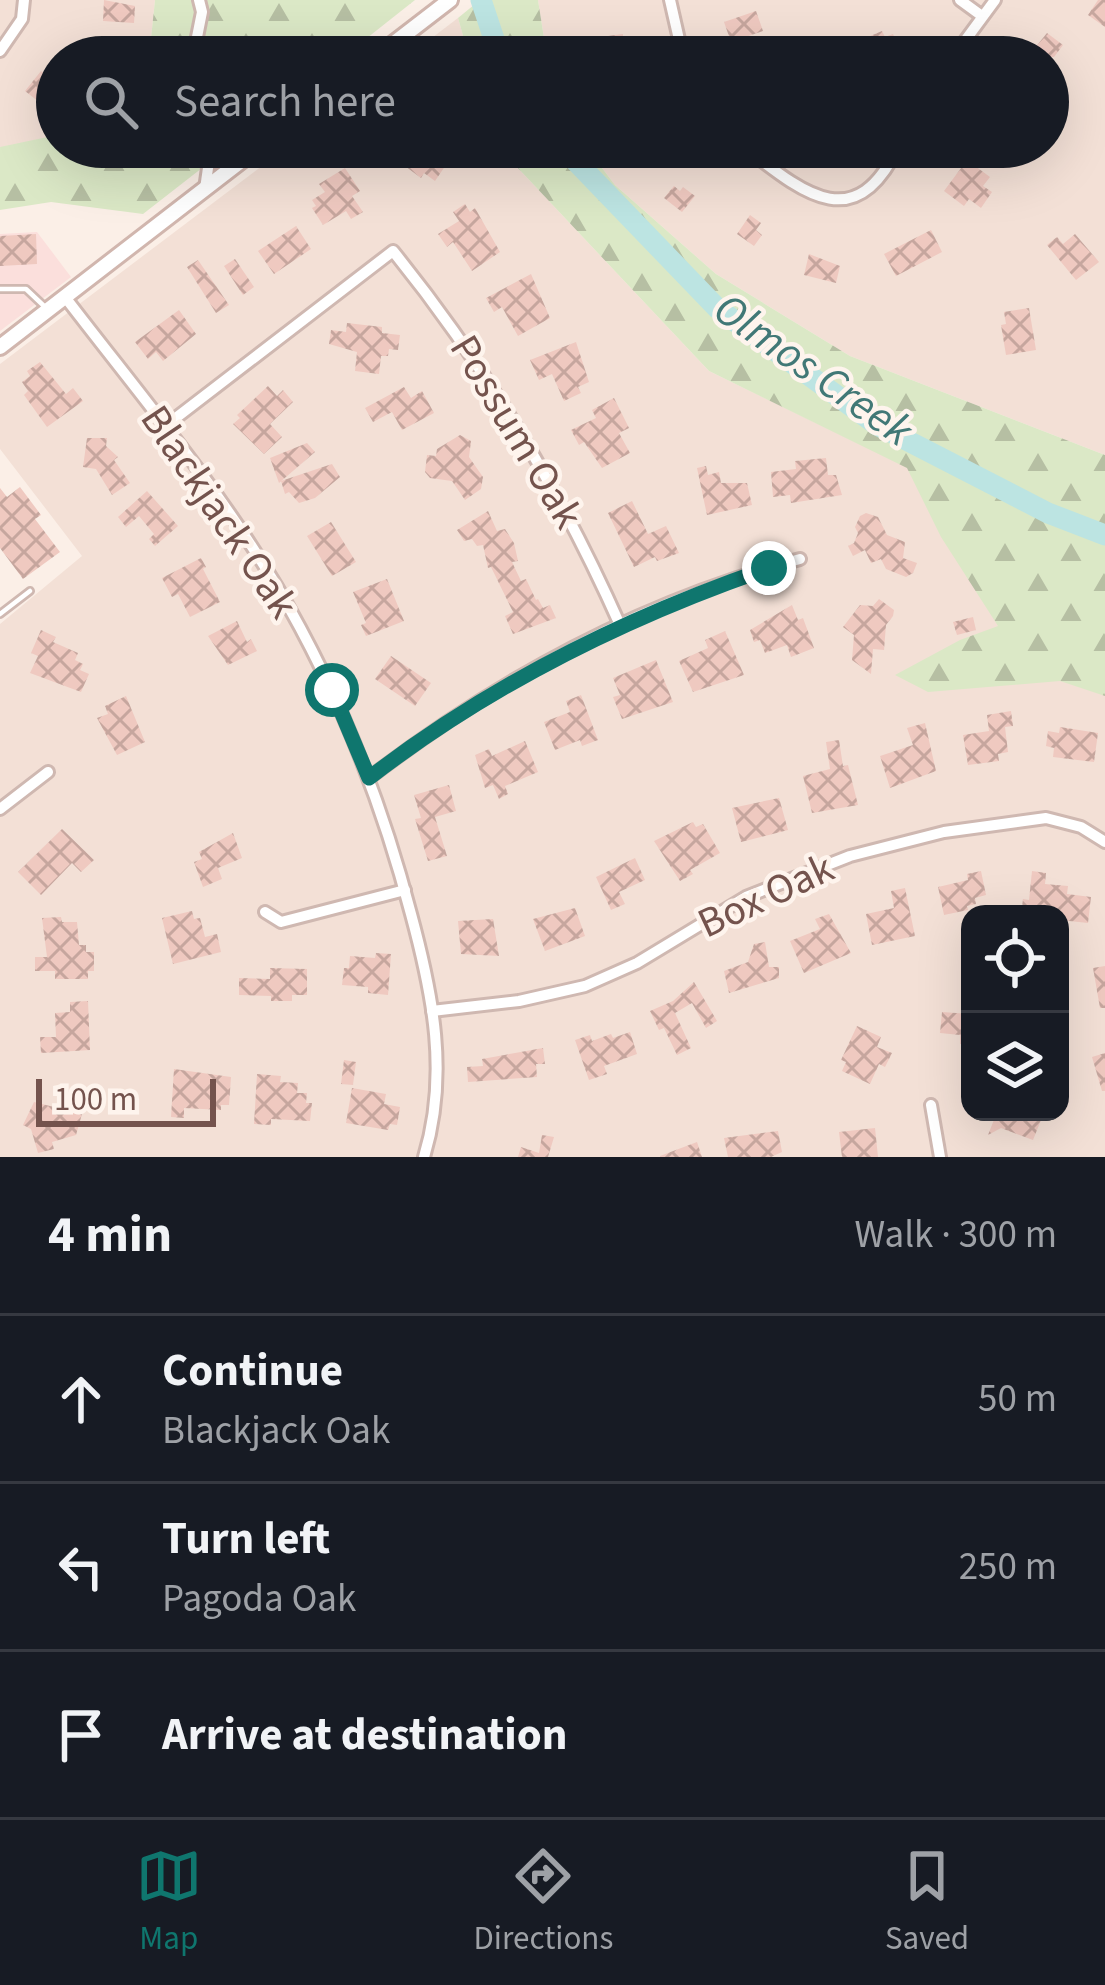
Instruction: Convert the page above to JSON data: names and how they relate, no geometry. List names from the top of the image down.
{
  "streets": {
    "street": ["Possum Oak", "Blackjack Oak", "Box Oak"]
  },
  "crossings": [
    ["Possum Oak", "Blackjack Oak"],
    ["Blackjack Oak", "Box Oak"]
  ],
  "water": ["Olmos Creek"],
  "scale_bar": "100 m",
  "page": {
    "search": "Search here",
    "scale": "100 m",
    "heading": ["4 min", "Walk · 300 m"],
    "list": [
      ["Continue", "Blackjack Oak", "50 m"],
      ["Turn left", "Pagoda Oak", "250 m"],
      "Arrive at destination"
    ],
    "nav": ["Map", "Directions", "Saved"]
  }
}
